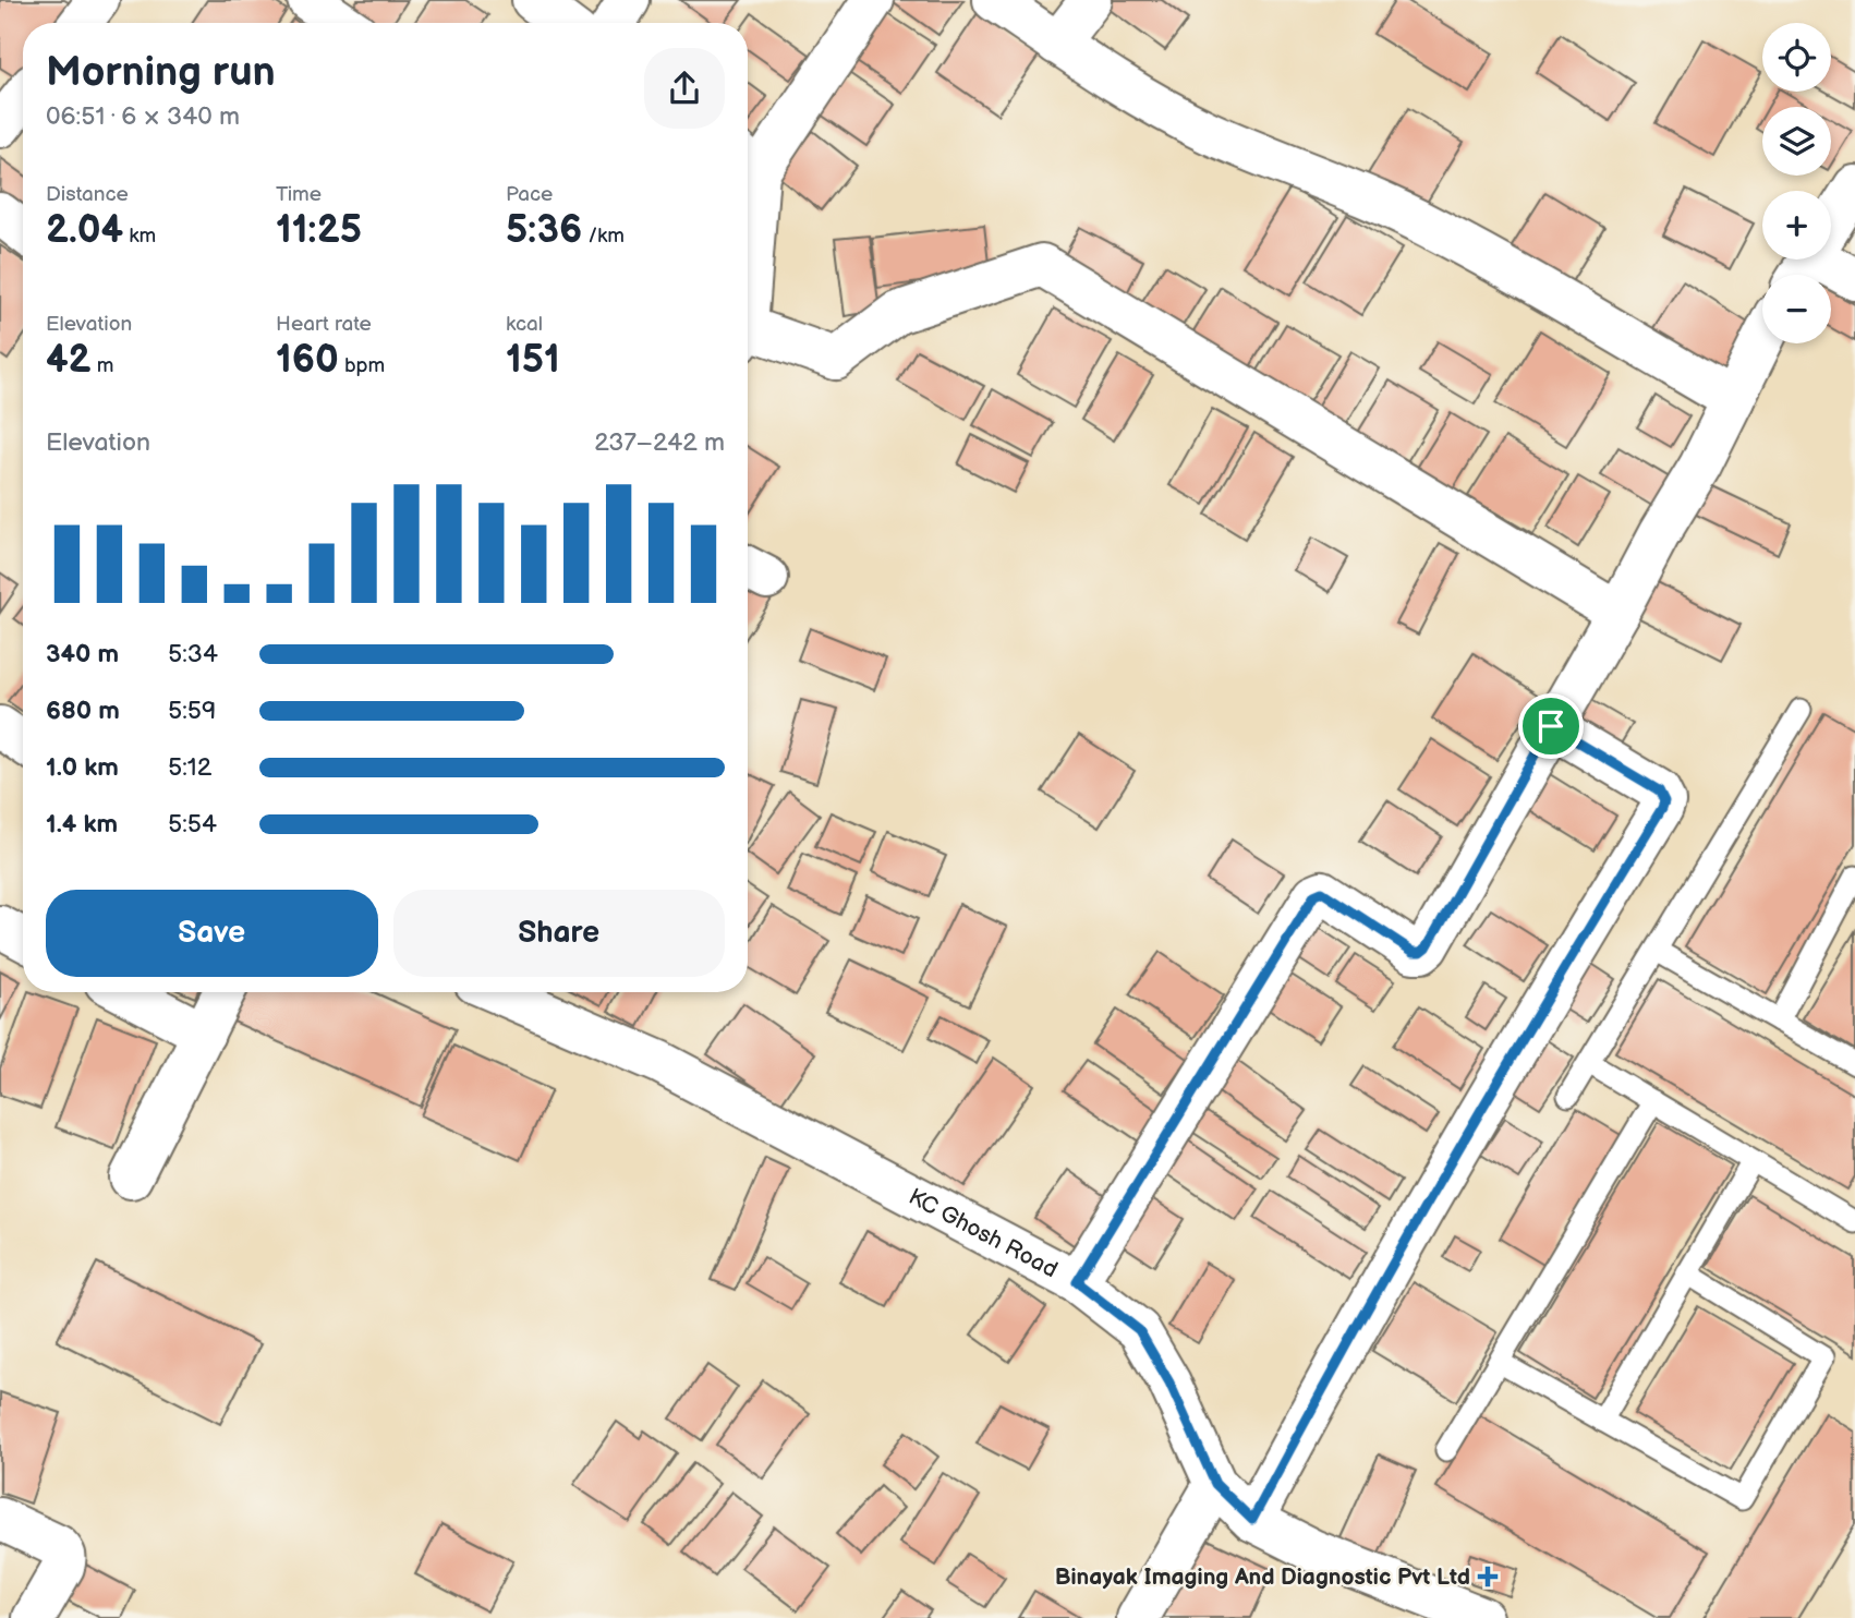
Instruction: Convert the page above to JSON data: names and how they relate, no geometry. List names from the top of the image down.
{
  "streets": {
    "street": ["KC Ghosh Road"]
  },
  "places": {
    "health": ["Binayak Imaging And Diagnostic Pvt Ltd"]
  },
  "page": {
    "map_buttons": ["+", "−"],
    "heading": ["Morning run", "06:51 · 6 × 340 m"],
    "stats": [
      ["Distance", "2.04 km"],
      ["Time", "11:25"],
      ["Pace", "5:36 /km"],
      ["Elevation", "42 m"],
      ["Heart rate", "160 bpm"],
      ["kcal", "151"]
    ],
    "chart": ["Elevation", "237–242 m"],
    "list": [
      {
        "name": "340 m",
        "note": "5:34"
      },
      {
        "name": "680 m",
        "note": "5:59"
      },
      {
        "name": "1.0 km",
        "note": "5:12"
      },
      {
        "name": "1.4 km",
        "note": "5:54"
      }
    ],
    "buttons": ["Save", "Share"]
  }
}
